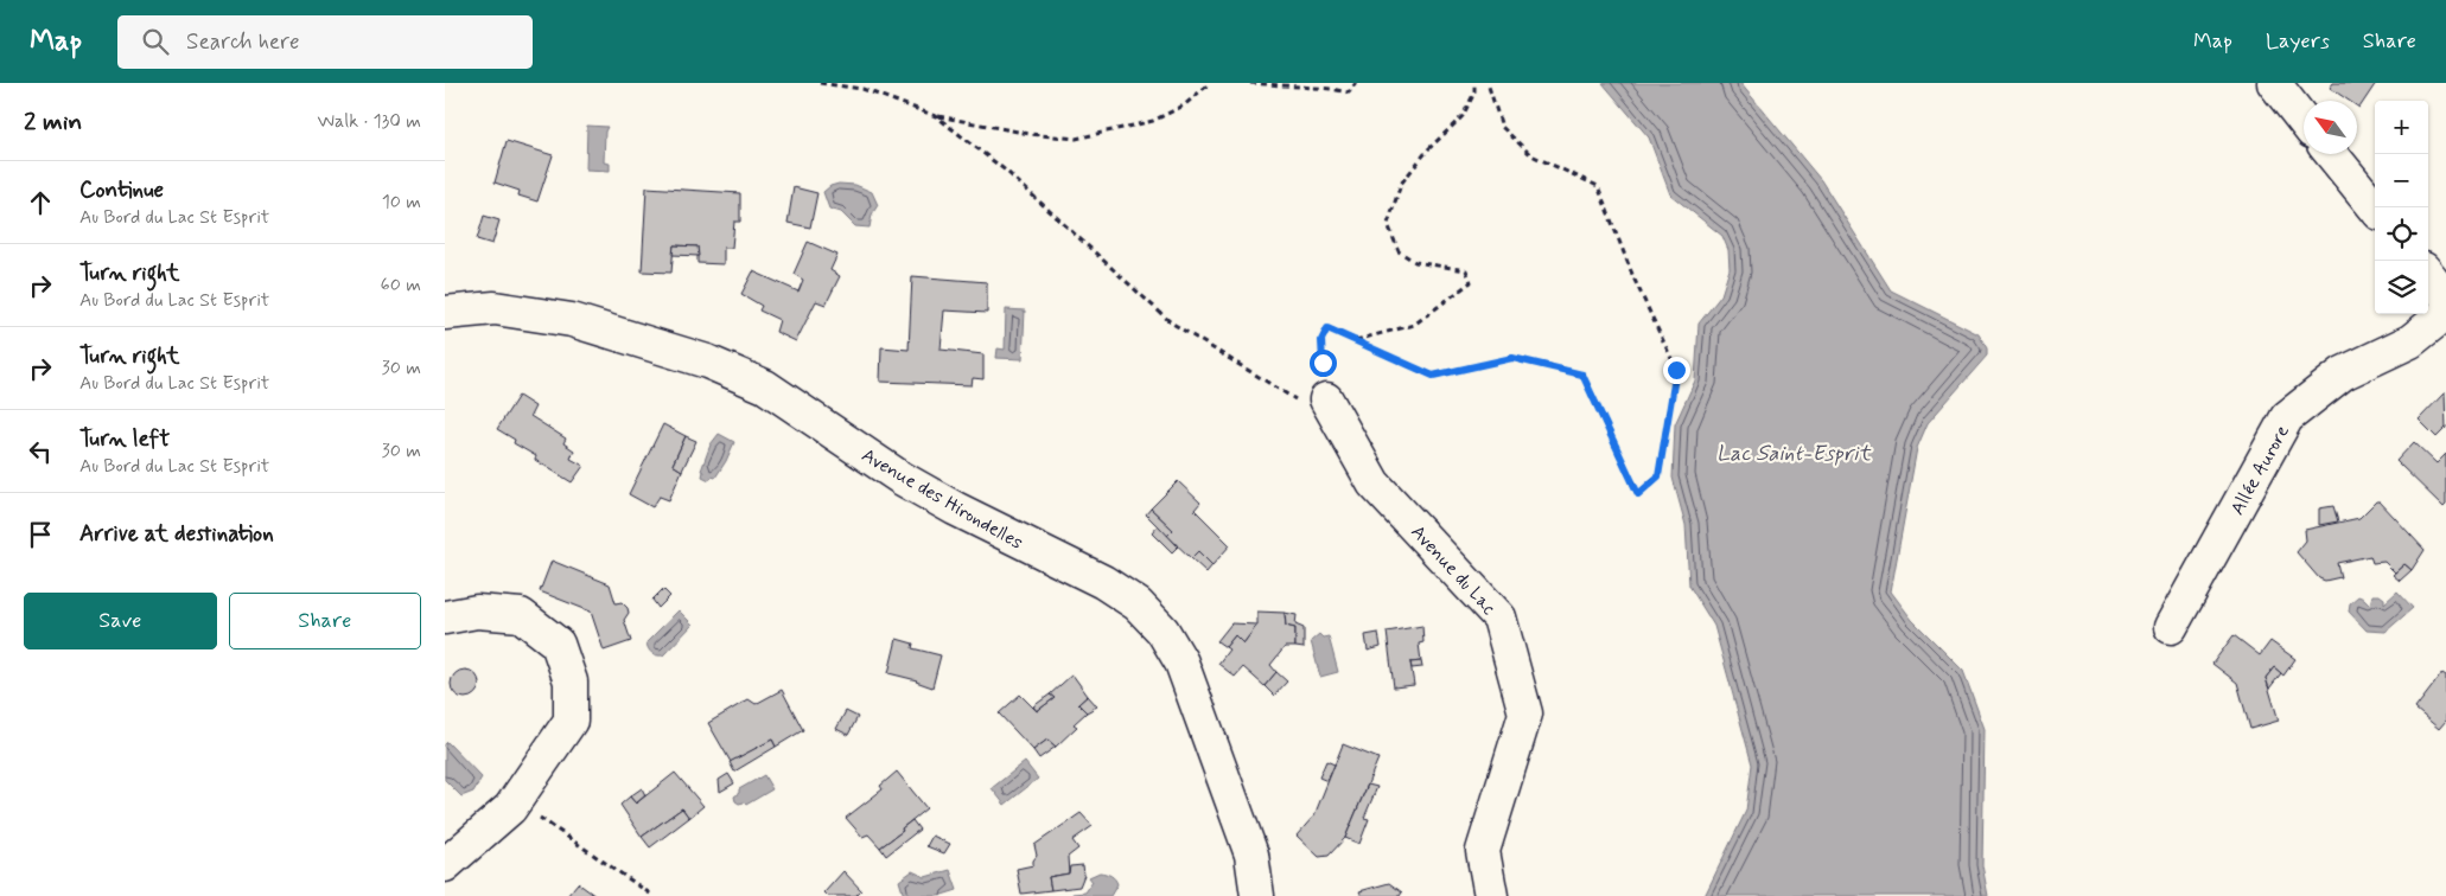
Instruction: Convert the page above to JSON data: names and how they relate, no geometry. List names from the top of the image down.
{
  "streets": {
    "street": ["Allée Aurore", "Avenue des Hirondelles", "Avenue du Lac"]
  },
  "water": ["Lac Saint-Esprit"],
  "north": "top left",
  "page": {
    "header": "Map",
    "search": "Search here",
    "nav": ["Map", "Layers", "Share"],
    "heading": ["2 min", "Walk · 130 m"],
    "map_buttons": ["+", "−"],
    "list": [
      ["Continue", "Au Bord du Lac St Esprit", "10 m"],
      ["Turn right", "Au Bord du Lac St Esprit", "60 m"],
      ["Turn right", "Au Bord du Lac St Esprit", "30 m"],
      ["Turn left", "Au Bord du Lac St Esprit", "30 m"],
      "Arrive at destination"
    ],
    "buttons": ["Save", "Share"]
  }
}
